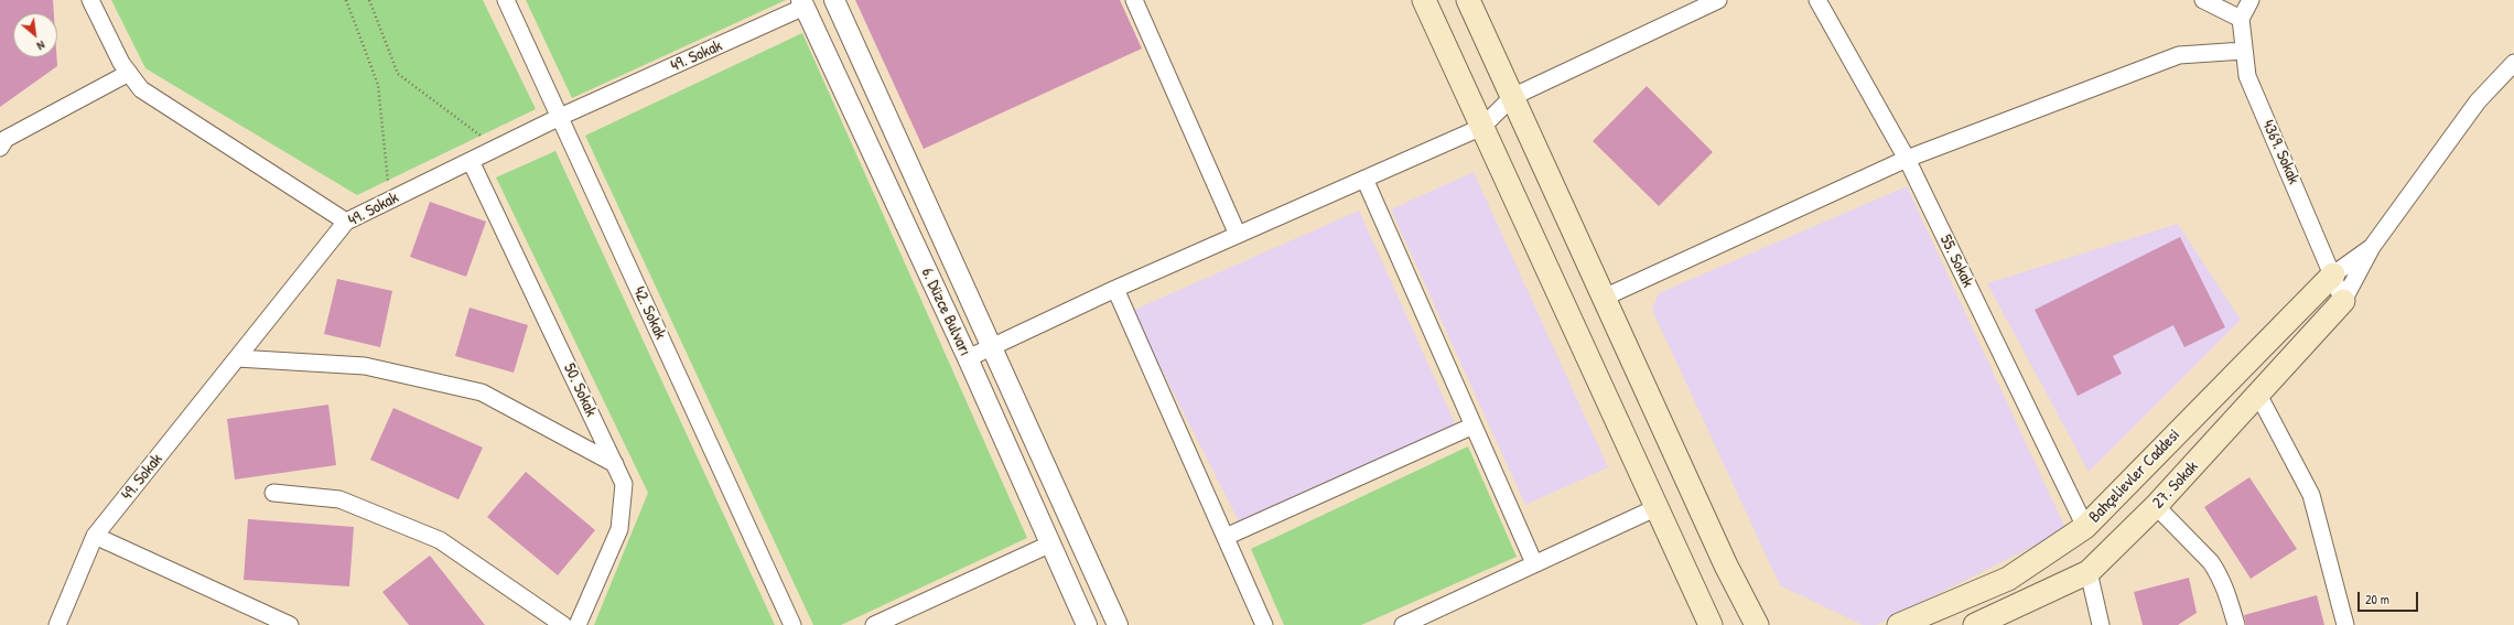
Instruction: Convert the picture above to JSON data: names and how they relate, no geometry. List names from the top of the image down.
{
  "streets": {
    "main road": ["Bahçelievler Caddesi", "27. Sokak"],
    "street": [
      "49. Sokak",
      "4369. Sokak",
      "55. Sokak",
      "6. Düzce Bulvarı",
      "42. Sokak",
      "50. Sokak"
    ]
  },
  "crossings": [
    ["49. Sokak", "6. Düzce Bulvarı"],
    ["49. Sokak", "42. Sokak"],
    ["49. Sokak", "50. Sokak"],
    ["4369. Sokak", "Bahçelievler Caddesi"],
    ["4369. Sokak", "27. Sokak"],
    ["55. Sokak", "Bahçelievler Caddesi"]
  ],
  "scale_bar": "20 m",
  "north": "bottom right"
}
